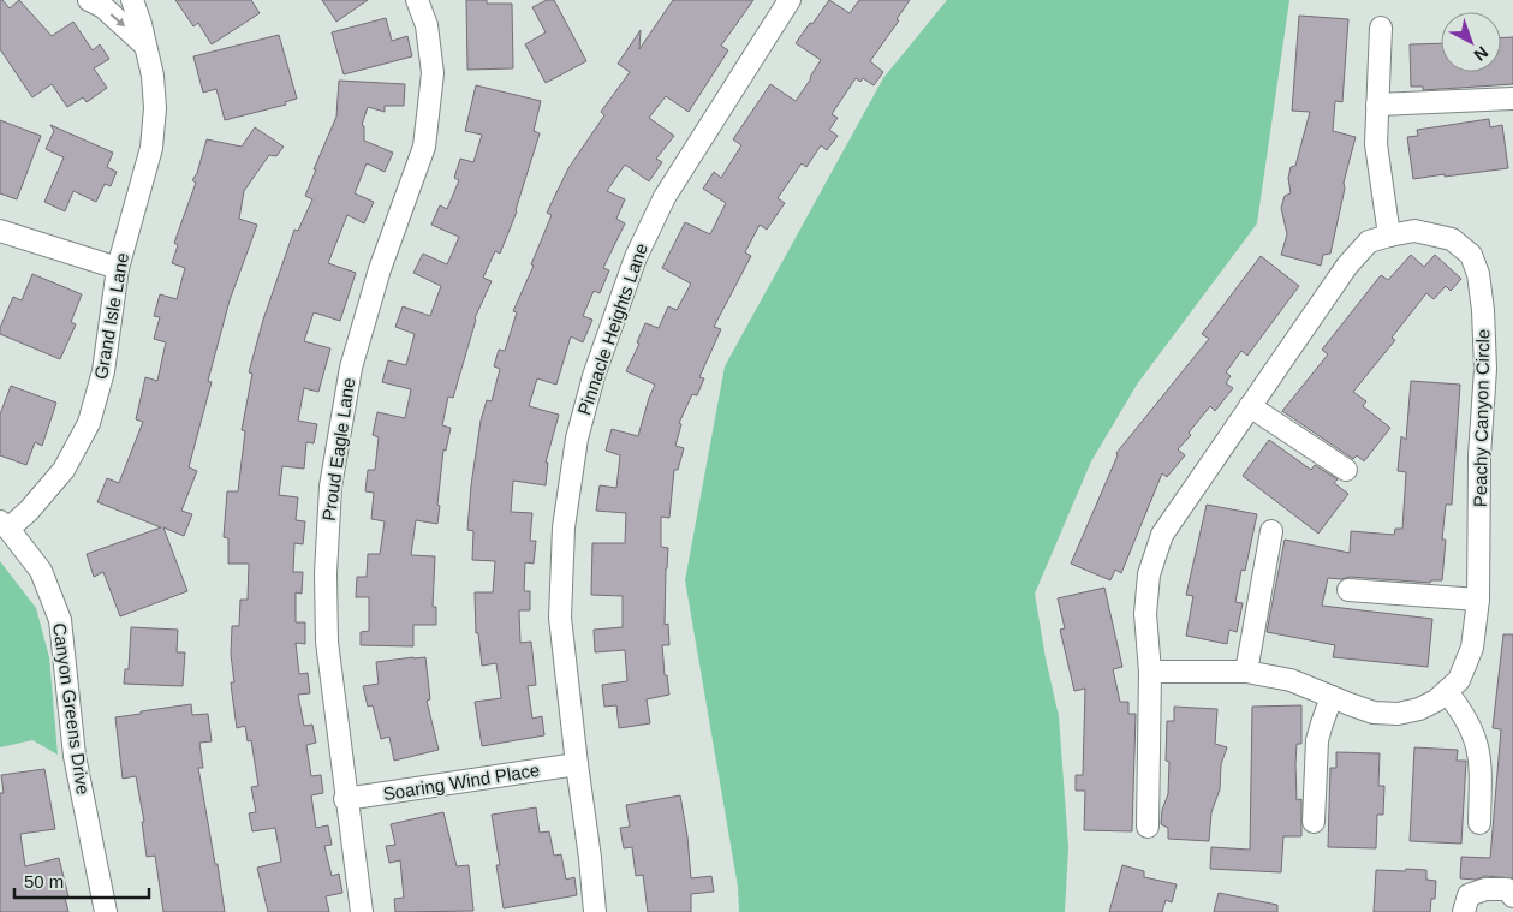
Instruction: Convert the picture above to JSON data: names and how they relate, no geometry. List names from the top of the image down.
{
  "streets": {
    "street": [
      "Grand Isle Lane",
      "Pinnacle Heights Lane",
      "Peachy Canyon Circle",
      "Proud Eagle Lane",
      "Canyon Greens Drive",
      "Soaring Wind Place"
    ]
  },
  "crossings": [
    ["Grand Isle Lane", "Canyon Greens Drive"],
    ["Pinnacle Heights Lane", "Soaring Wind Place"],
    ["Proud Eagle Lane", "Soaring Wind Place"]
  ],
  "scale_bar": "50 m",
  "north": "bottom right"
}
